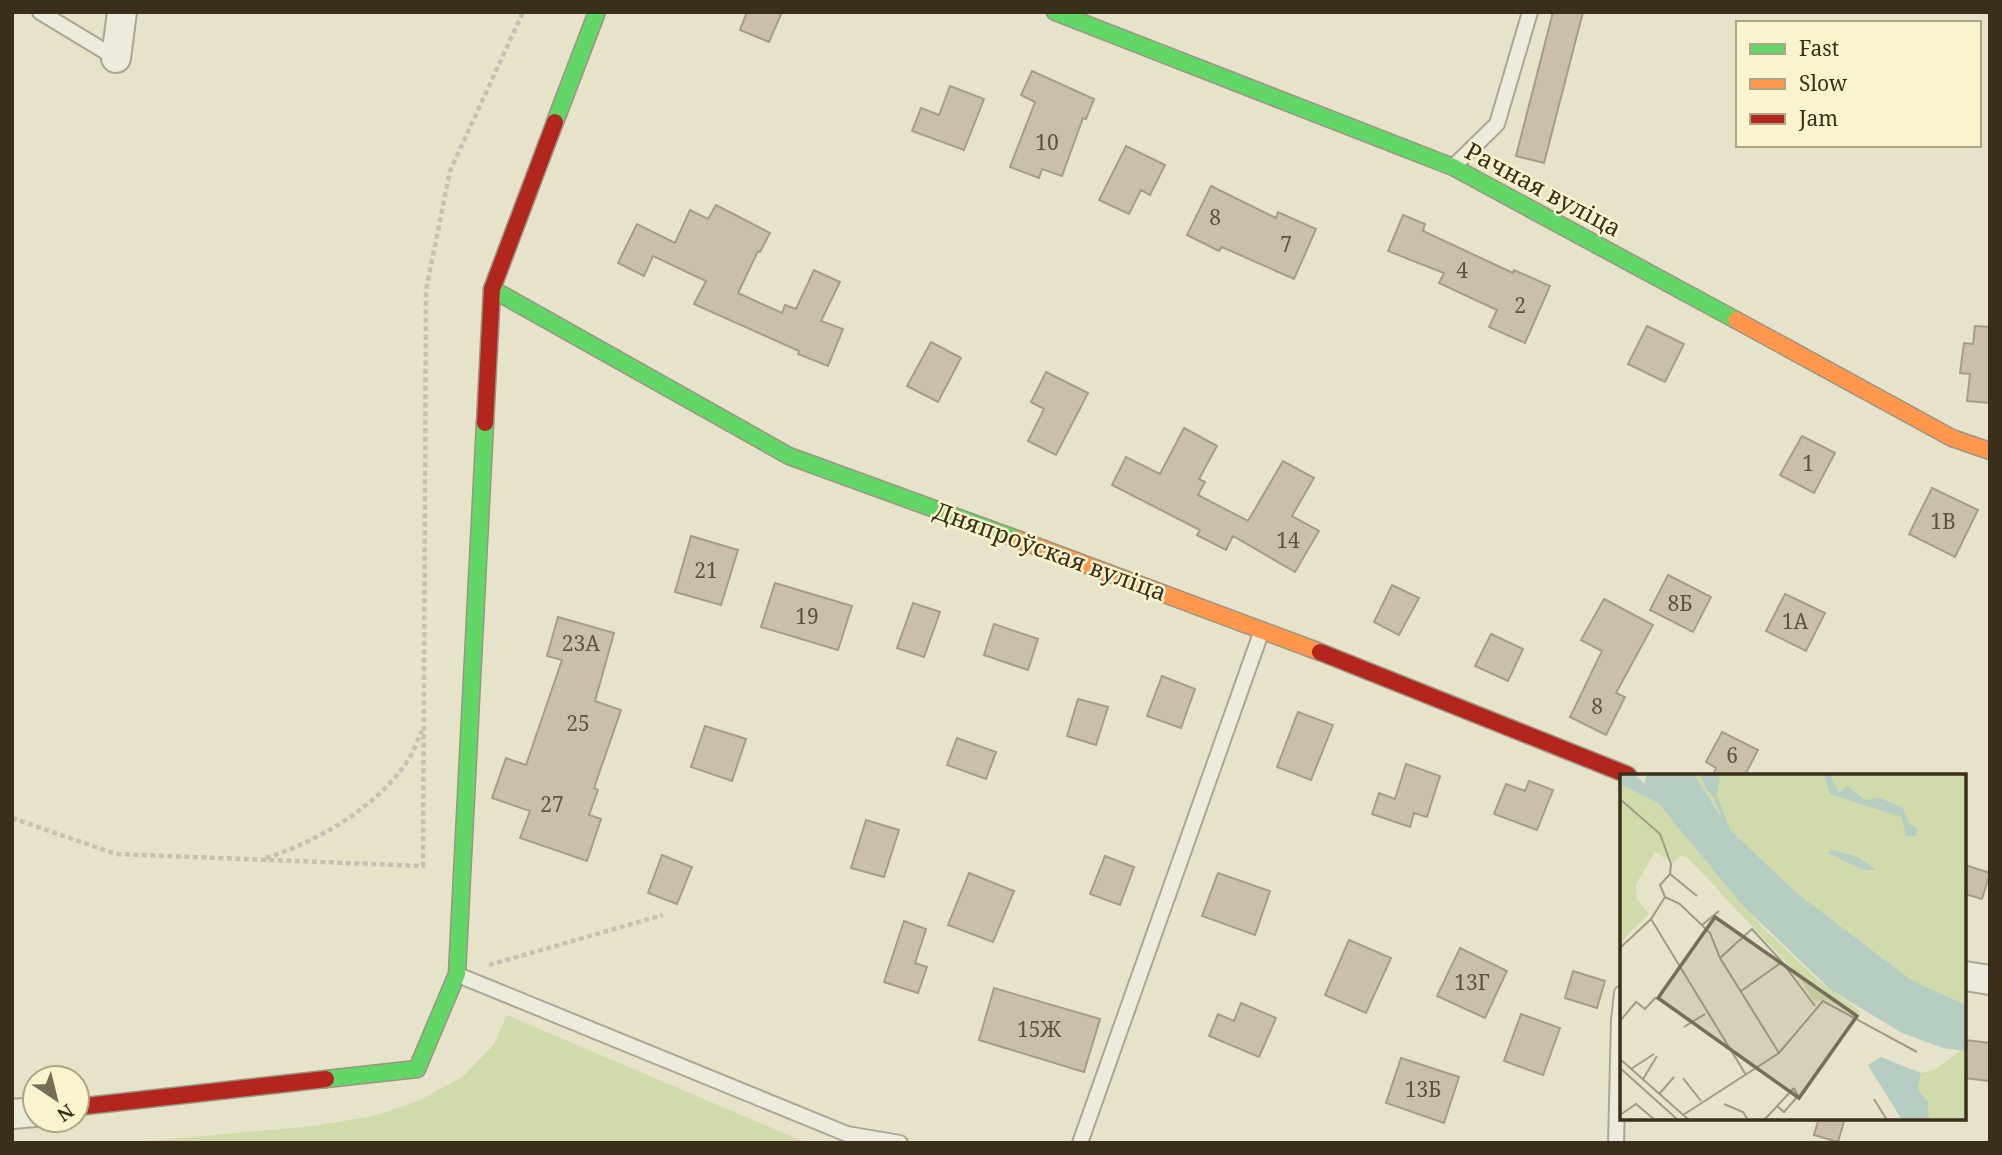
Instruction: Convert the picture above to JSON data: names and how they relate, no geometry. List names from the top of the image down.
{
  "streets": {
    "street": ["Рачная вуліца", "Дняпроўская вуліца"]
  },
  "house_numbers": [
    "10",
    "8",
    "7",
    "4",
    "2",
    "1",
    "1В",
    "14",
    "21",
    "8Б",
    "19",
    "1А",
    "23А",
    "8",
    "25",
    "6",
    "27",
    "13Г",
    "15Ж",
    "13Б"
  ],
  "legend": ["Fast", "Slow", "Jam"],
  "north": "bottom right"
}
